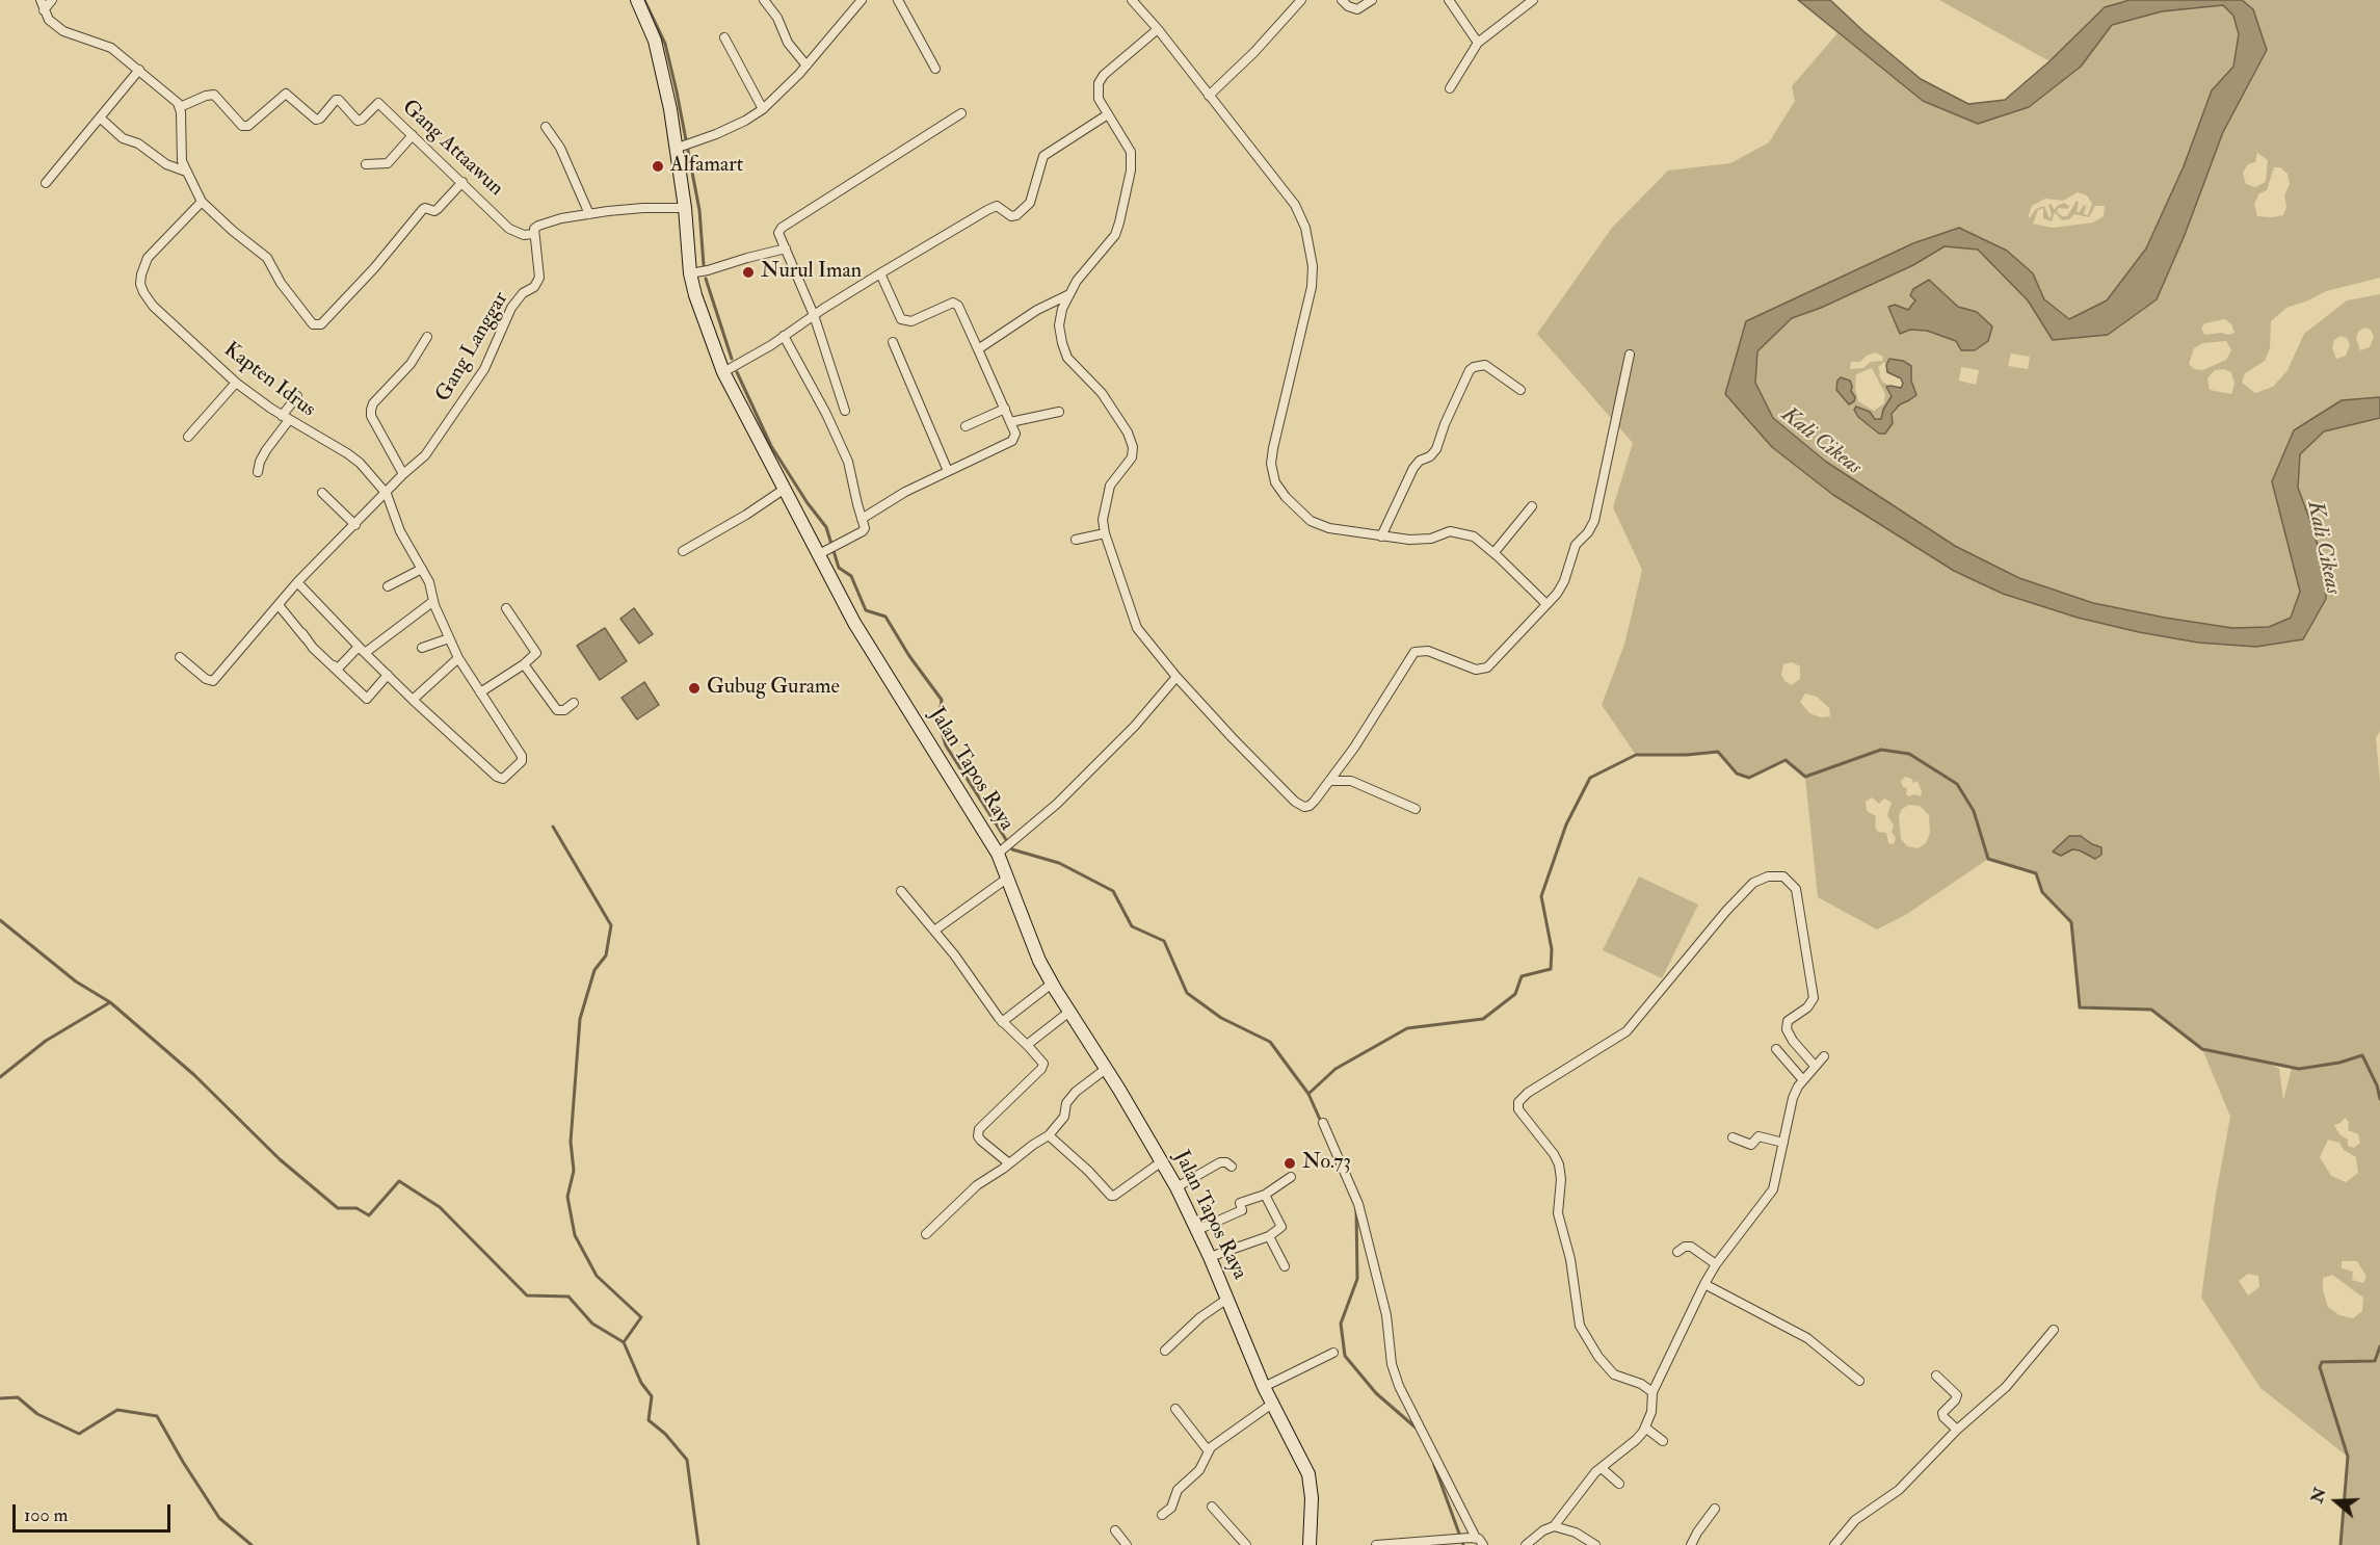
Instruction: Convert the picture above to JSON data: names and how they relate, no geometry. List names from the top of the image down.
{
  "streets": {
    "main road": ["Jalan Tapos Raya"],
    "street": ["Gang Attaawun", "Gang Langgar", "Kapten Idrus"]
  },
  "crossings": [
    ["Gang Attaawun", "Gang Langgar"],
    ["Gang Langgar", "Kapten Idrus"]
  ],
  "water": ["Kali Cikeas"],
  "places": [
    "Alfamart",
    "Nurul Iman",
    "Gubug Gurame",
    "No.73"
  ],
  "scale_bar": "100 m",
  "north": "left"
}
